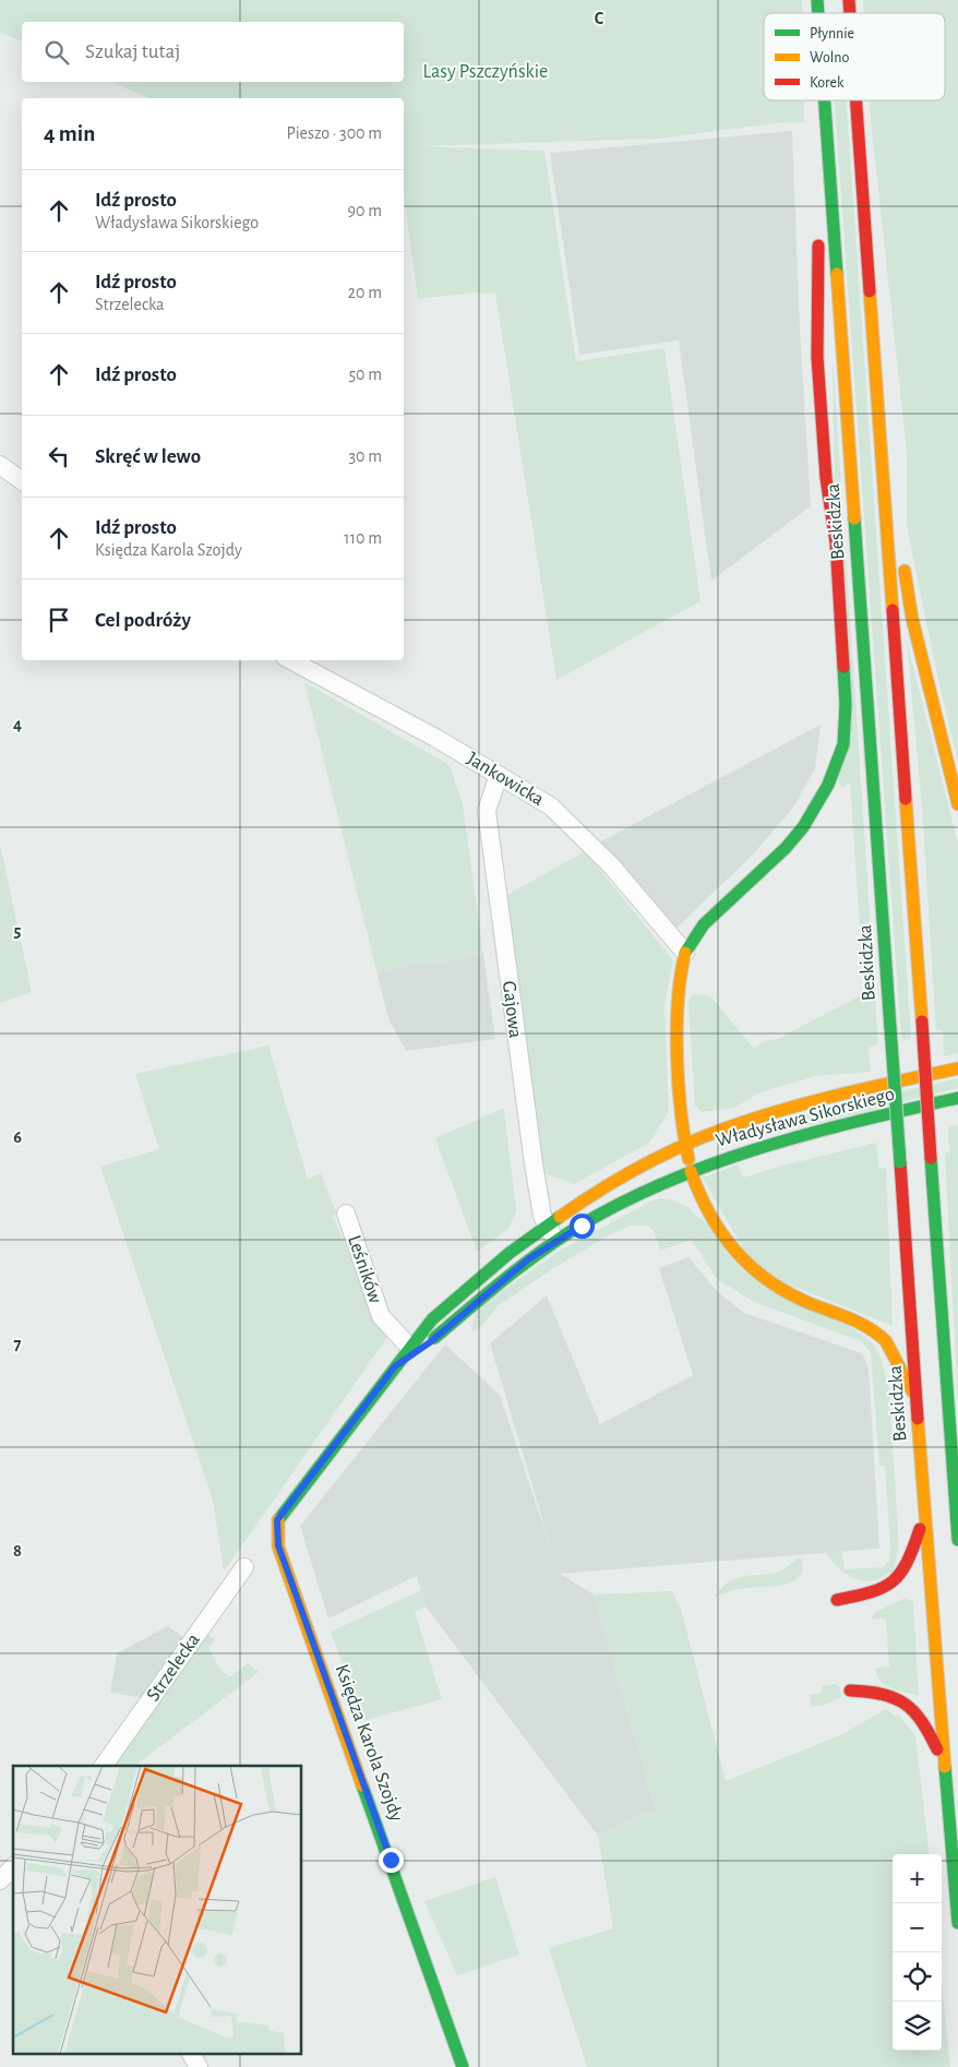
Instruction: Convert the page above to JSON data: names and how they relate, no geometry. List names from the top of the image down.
{
  "streets": {
    "main road": ["Beskidzka", "Władysława Sikorskiego", "Księdza Karola Szojdy"],
    "street": [
      "Jankowicka",
      "Gajowa",
      "Leśników",
      "Strzelecka"
    ]
  },
  "crossings": [
    ["Jankowicka", "Gajowa"],
    ["Gajowa", "Władysława Sikorskiego"],
    ["Władysława Sikorskiego", "Leśników"],
    ["Władysława Sikorskiego", "Księdza Karola Szojdy"]
  ],
  "parks": ["Lasy Pszczyńskie"],
  "legend": ["Płynnie", "Wolno", "Korek"],
  "page": {
    "search": "Szukaj tutaj",
    "heading": ["4 min", "Pieszo · 300 m"],
    "list": [
      ["Idź prosto", "Władysława Sikorskiego", "90 m"],
      ["Idź prosto", "Strzelecka", "20 m"],
      ["Idź prosto", "50 m"],
      ["Skręć w lewo", "30 m"],
      ["Idź prosto", "Księdza Karola Szojdy", "110 m"],
      "Cel podróży"
    ],
    "map_buttons": ["+", "−"]
  },
  "grid": {
    "columns": ["C"],
    "rows": [
      "4",
      "5",
      "6",
      "7",
      "8"
    ]
  }
}
